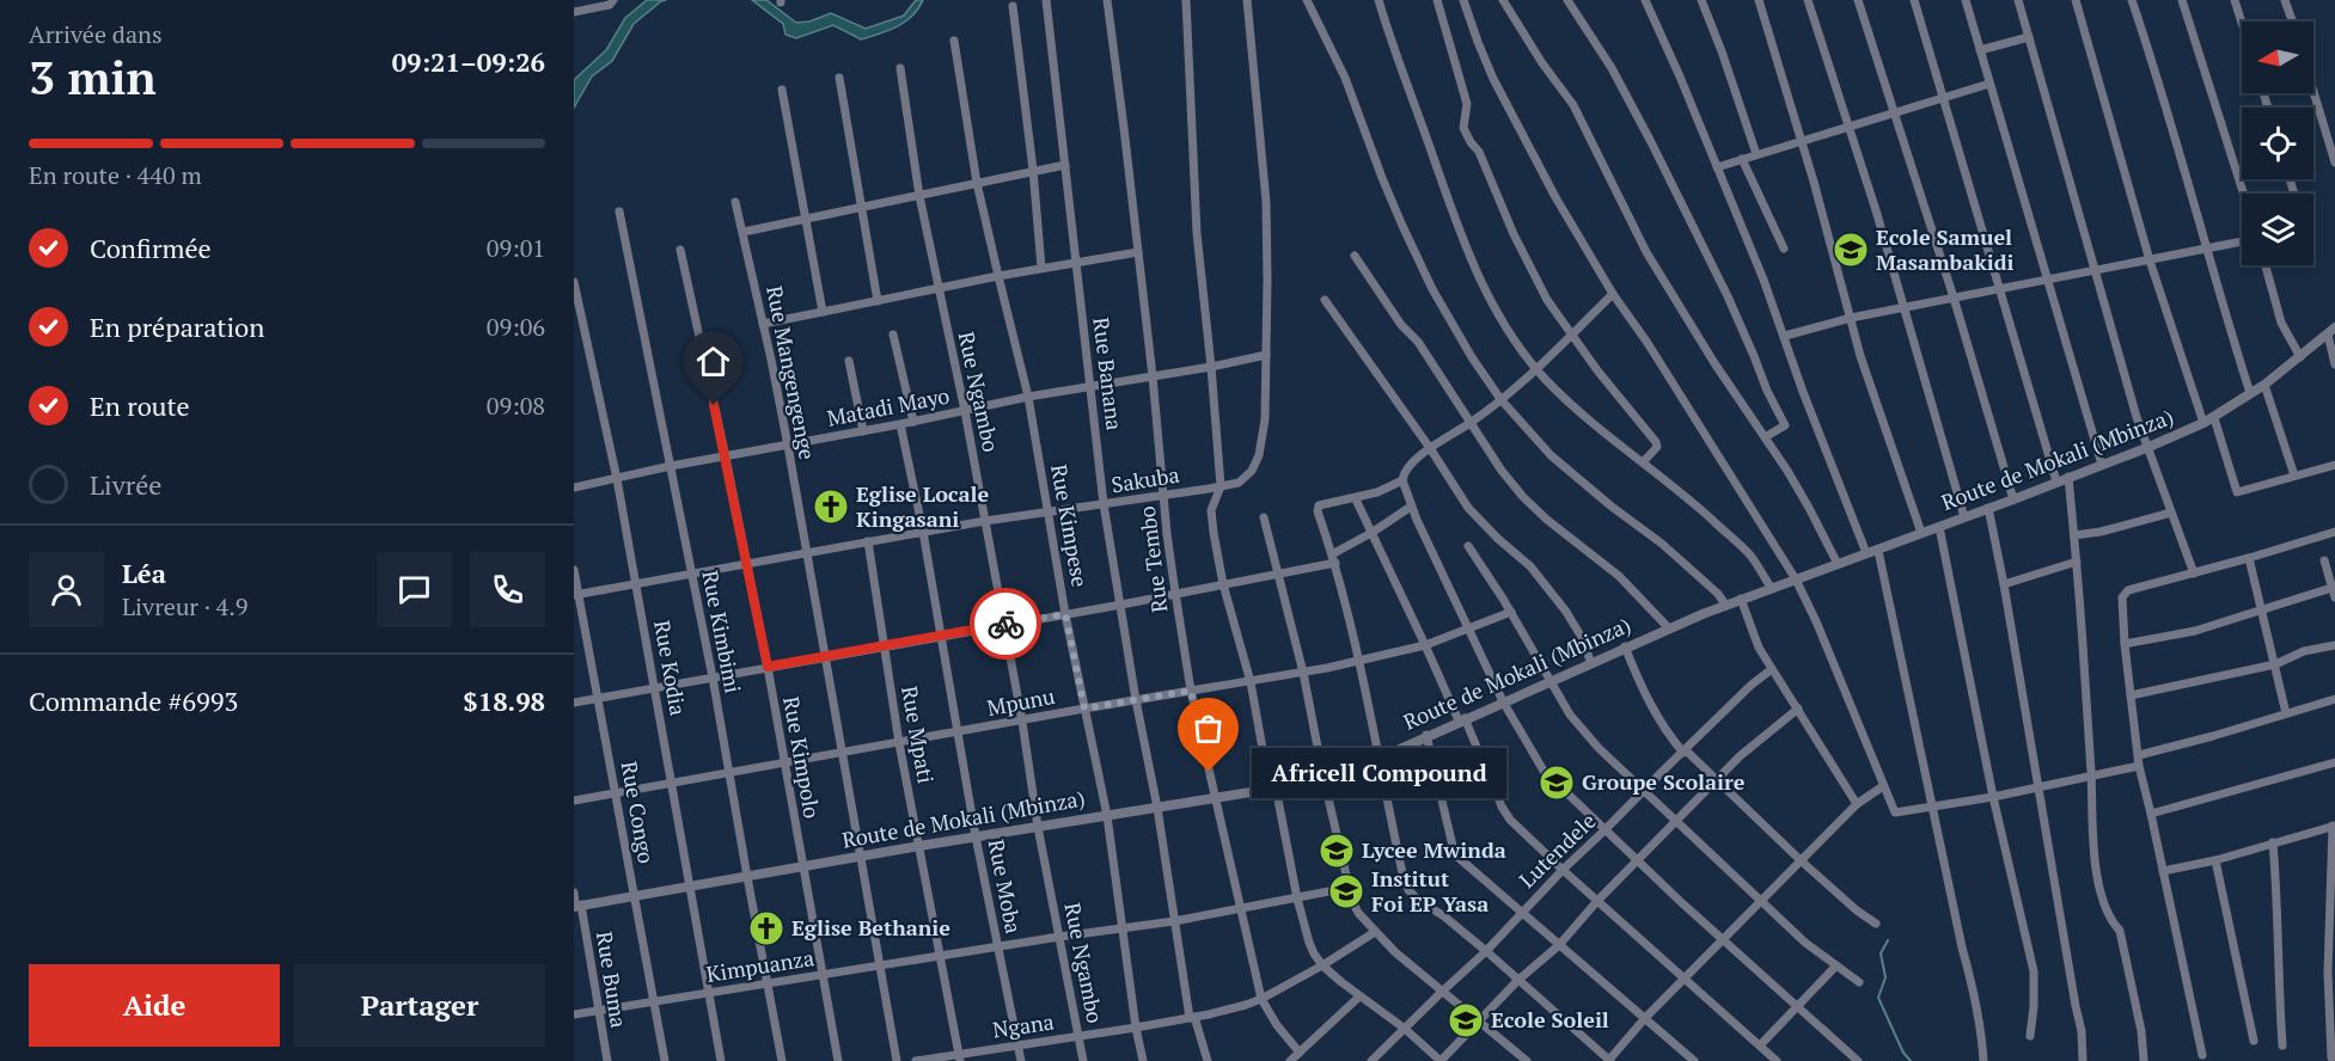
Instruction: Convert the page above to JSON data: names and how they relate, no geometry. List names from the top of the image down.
{
  "streets": {
    "street": [
      "Rue Mangengenge",
      "Rue Banana",
      "Rue Ngambo",
      "Matadi Mayo",
      "Route de Mokali (Mbinza)",
      "Sakuba",
      "Rue Kimpese",
      "Rue Tembo",
      "Rue Kimbimi",
      "Rue Kodia",
      "Mpunu",
      "Rue Mpati",
      "Rue Kimpolo",
      "Rue Congo",
      "Lutendele",
      "Rue Moba",
      "Kimpuanza",
      "Rue Buma",
      "Ngana"
    ]
  },
  "crossings": [
    ["Rue Mangengenge", "Matadi Mayo"],
    ["Rue Mangengenge", "Route de Mokali (Mbinza)"],
    ["Rue Mangengenge", "Sakuba"],
    ["Rue Mangengenge", "Mpunu"],
    ["Rue Mangengenge", "Kimpuanza"],
    ["Rue Banana", "Matadi Mayo"],
    ["Rue Banana", "Route de Mokali (Mbinza)"],
    ["Rue Banana", "Sakuba"],
    ["Rue Banana", "Mpunu"],
    ["Rue Banana", "Kimpuanza"],
    ["Rue Banana", "Ngana"],
    ["Rue Ngambo", "Matadi Mayo"],
    ["Rue Ngambo", "Route de Mokali (Mbinza)"],
    ["Rue Ngambo", "Sakuba"],
    ["Rue Ngambo", "Mpunu"],
    ["Rue Ngambo", "Kimpuanza"],
    ["Rue Ngambo", "Ngana"],
    ["Matadi Mayo", "Sakuba"],
    ["Matadi Mayo", "Rue Kimpese"],
    ["Matadi Mayo", "Rue Tembo"],
    ["Matadi Mayo", "Rue Kimbimi"],
    ["Matadi Mayo", "Rue Kodia"],
    ["Matadi Mayo", "Rue Kimpolo"],
    ["Matadi Mayo", "Rue Moba"],
    ["Route de Mokali (Mbinza)", "Rue Kimpese"],
    ["Route de Mokali (Mbinza)", "Rue Tembo"],
    ["Route de Mokali (Mbinza)", "Rue Kimbimi"],
    ["Route de Mokali (Mbinza)", "Rue Kodia"],
    ["Route de Mokali (Mbinza)", "Rue Mpati"],
    ["Route de Mokali (Mbinza)", "Rue Kimpolo"],
    ["Route de Mokali (Mbinza)", "Rue Congo"],
    ["Route de Mokali (Mbinza)", "Rue Moba"],
    ["Route de Mokali (Mbinza)", "Rue Buma"],
    ["Sakuba", "Rue Kimpese"],
    ["Sakuba", "Rue Tembo"],
    ["Sakuba", "Rue Kimbimi"],
    ["Sakuba", "Rue Kodia"],
    ["Sakuba", "Rue Mpati"],
    ["Sakuba", "Rue Kimpolo"],
    ["Sakuba", "Rue Congo"],
    ["Sakuba", "Rue Moba"],
    ["Rue Kimpese", "Mpunu"],
    ["Rue Kimpese", "Kimpuanza"],
    ["Rue Kimpese", "Ngana"],
    ["Rue Tembo", "Mpunu"],
    ["Rue Tembo", "Kimpuanza"],
    ["Rue Tembo", "Ngana"],
    ["Rue Kimbimi", "Mpunu"],
    ["Rue Kimbimi", "Kimpuanza"],
    ["Rue Kodia", "Mpunu"],
    ["Rue Kodia", "Kimpuanza"],
    ["Mpunu", "Rue Mpati"],
    ["Mpunu", "Rue Kimpolo"],
    ["Mpunu", "Rue Congo"],
    ["Mpunu", "Rue Moba"],
    ["Rue Mpati", "Kimpuanza"],
    ["Rue Mpati", "Ngana"],
    ["Rue Kimpolo", "Kimpuanza"],
    ["Rue Congo", "Kimpuanza"],
    ["Rue Moba", "Kimpuanza"],
    ["Rue Moba", "Ngana"],
    ["Kimpuanza", "Rue Buma"]
  ],
  "places": {
    "school or university": [
      "Ecole Samuel Masambakidi",
      "Groupe Scolaire",
      "Lycee Mwinda",
      "Institut Foi EP Yasa",
      "Ecole Soleil"
    ],
    "church": ["Eglise Locale Kingasani", "Eglise Bethanie"],
    "other": ["Africell Compound"]
  },
  "north": "left",
  "page": {
    "heading": ["3 min", "Arrivée dans", "09:21–09:26"],
    "panel": [
      "Léa",
      "Livreur · 4.9",
      "Commande #6993",
      "$18.98"
    ],
    "bar": "En route · 440 m",
    "list": [
      ["Confirmée", "09:01"],
      ["En préparation", "09:06"],
      ["En route", "09:08"],
      "Livrée"
    ],
    "bubble": "Africell Compound",
    "buttons": ["Aide", "Partager"]
  }
}
